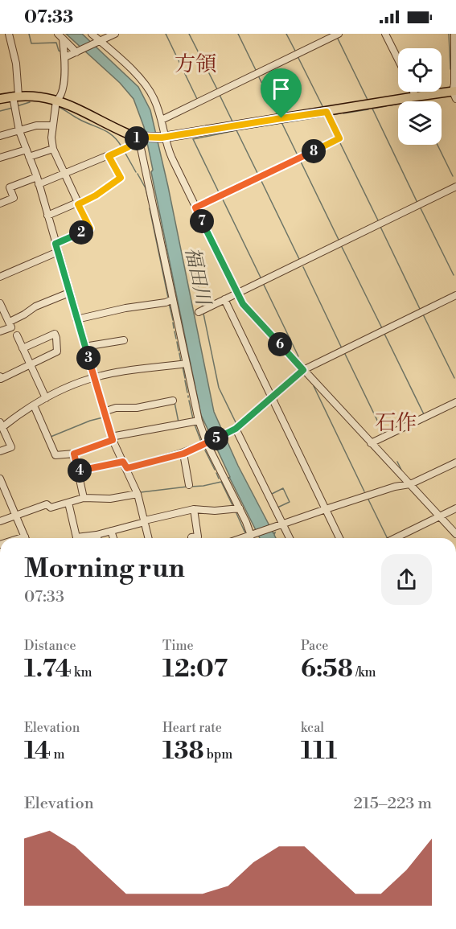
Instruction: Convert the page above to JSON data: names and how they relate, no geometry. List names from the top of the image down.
{
  "districts": ["方領", "石作"],
  "water": ["福田川"],
  "page": {
    "status": "07:33",
    "pins": [
      "1",
      "8",
      "7",
      "2",
      "6",
      "3",
      "5",
      "4"
    ],
    "heading": ["Morning run", "07:33"],
    "stats": [
      ["Distance", "1.74 km"],
      ["Time", "12:07"],
      ["Pace", "6:58 /km"],
      ["Elevation", "14 m"],
      ["Heart rate", "138 bpm"],
      ["kcal", "111"]
    ],
    "chart": ["Elevation", "215–223 m"]
  }
}
